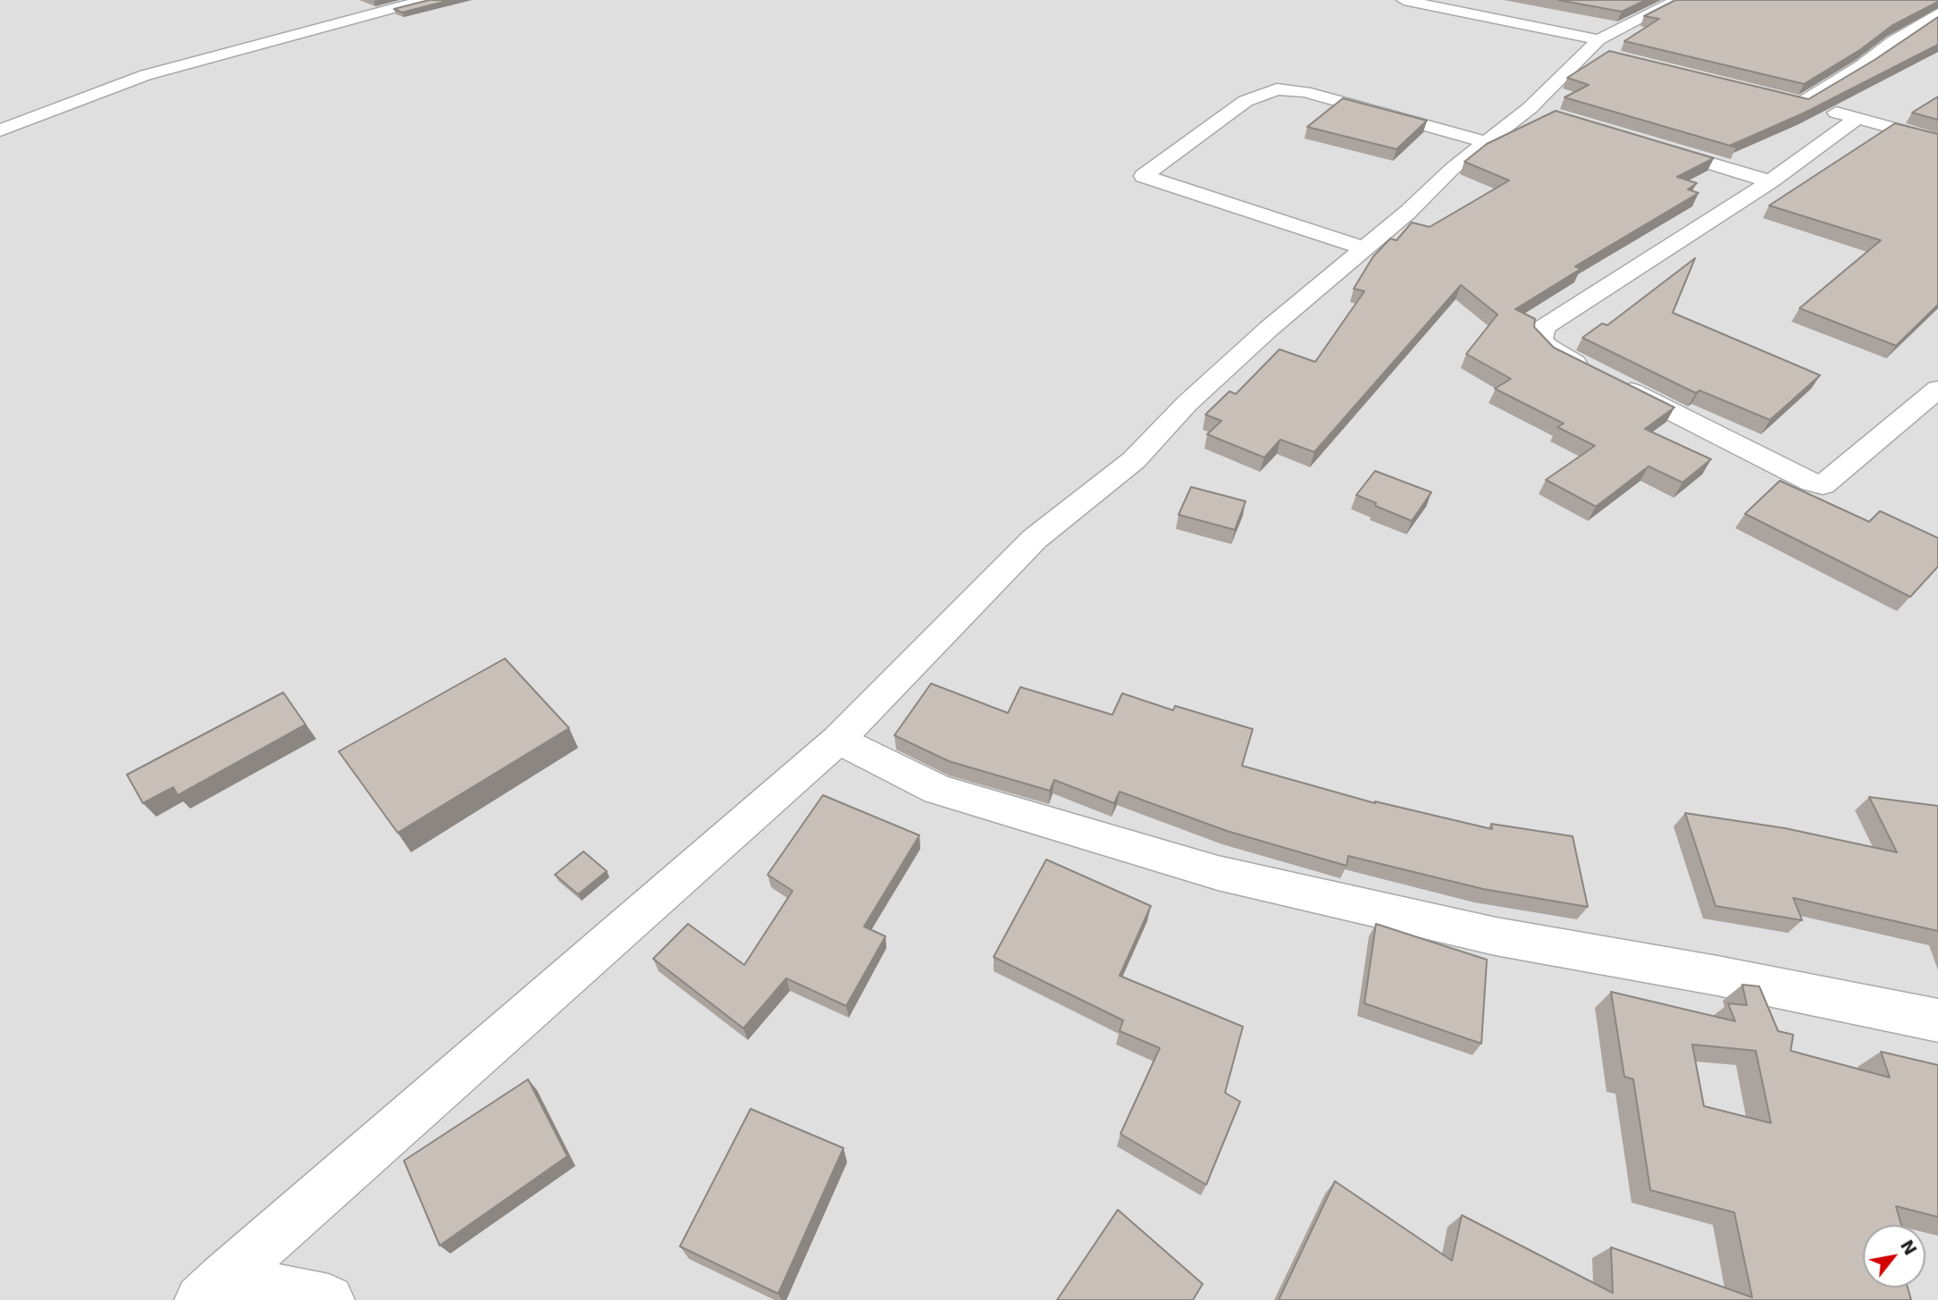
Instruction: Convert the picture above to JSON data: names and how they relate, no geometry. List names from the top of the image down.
{
  "north": "top right"
}
